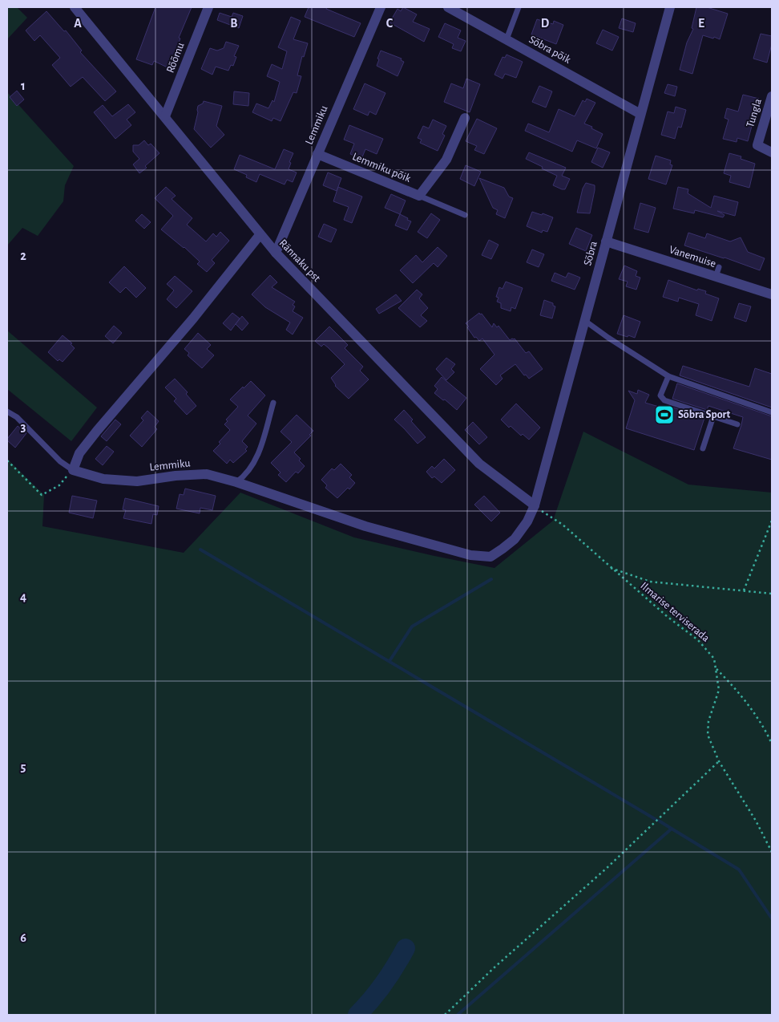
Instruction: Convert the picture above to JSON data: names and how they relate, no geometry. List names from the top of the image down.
{
  "streets": {
    "street": [
      "Sõbra põik",
      "Rõõmu",
      "Tungla",
      "Lemmiku",
      "Lemmiku põik",
      "Sõbra",
      "Vanemuise",
      "Rännaku pst"
    ],
    "path": ["Ilmarise terviserada"]
  },
  "crossings": [
    ["Sõbra põik", "Sõbra"],
    ["Rõõmu", "Rännaku pst"],
    ["Lemmiku", "Lemmiku põik"],
    ["Lemmiku", "Sõbra"],
    ["Lemmiku", "Rännaku pst"],
    ["Lemmiku", "Ilmarise terviserada"],
    ["Sõbra", "Vanemuise"],
    ["Sõbra", "Rännaku pst"],
    ["Sõbra", "Ilmarise terviserada"],
    ["Rännaku pst", "Ilmarise terviserada"]
  ],
  "places": {
    "sports": ["Sõbra Sport"]
  },
  "grid": {
    "columns": [
      "A",
      "B",
      "C",
      "D",
      "E"
    ],
    "rows": [
      "1",
      "2",
      "3",
      "4",
      "5",
      "6"
    ]
  }
}
